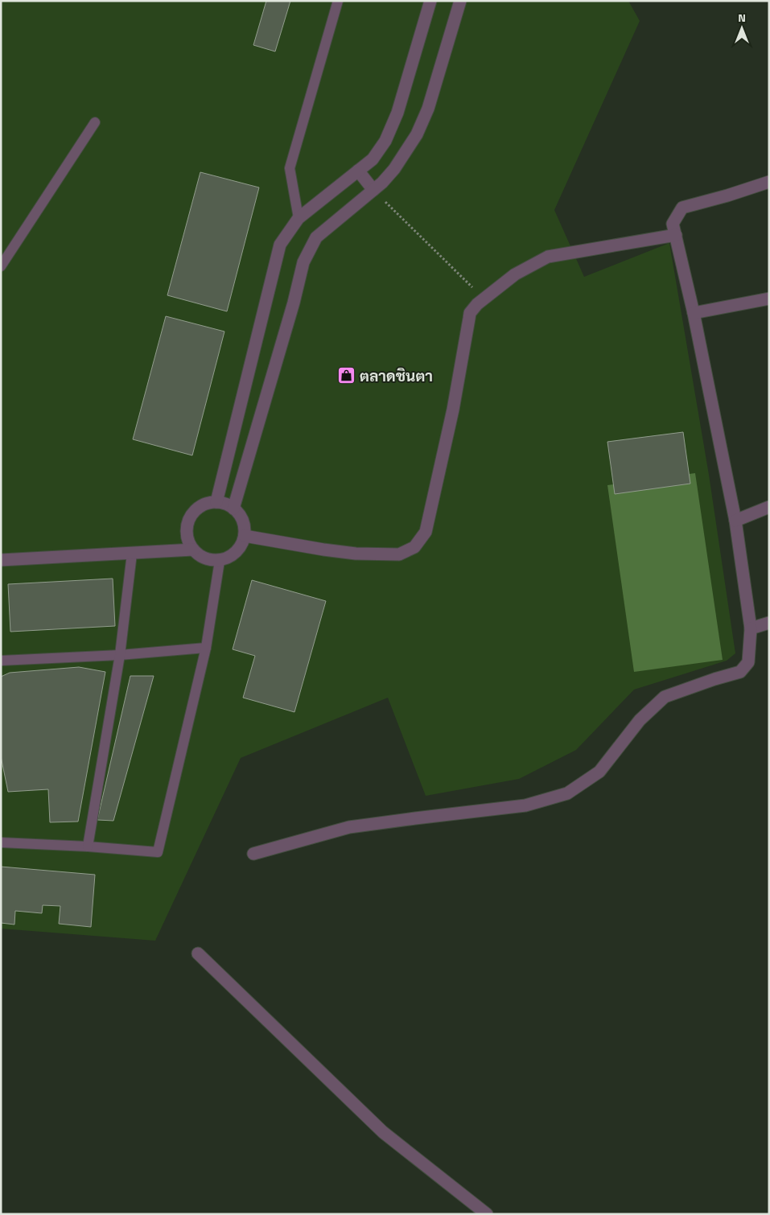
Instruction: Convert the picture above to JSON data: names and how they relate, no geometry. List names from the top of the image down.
{
  "places": {
    "shop": ["ตลาดชินตา"]
  },
  "north": "top"
}
